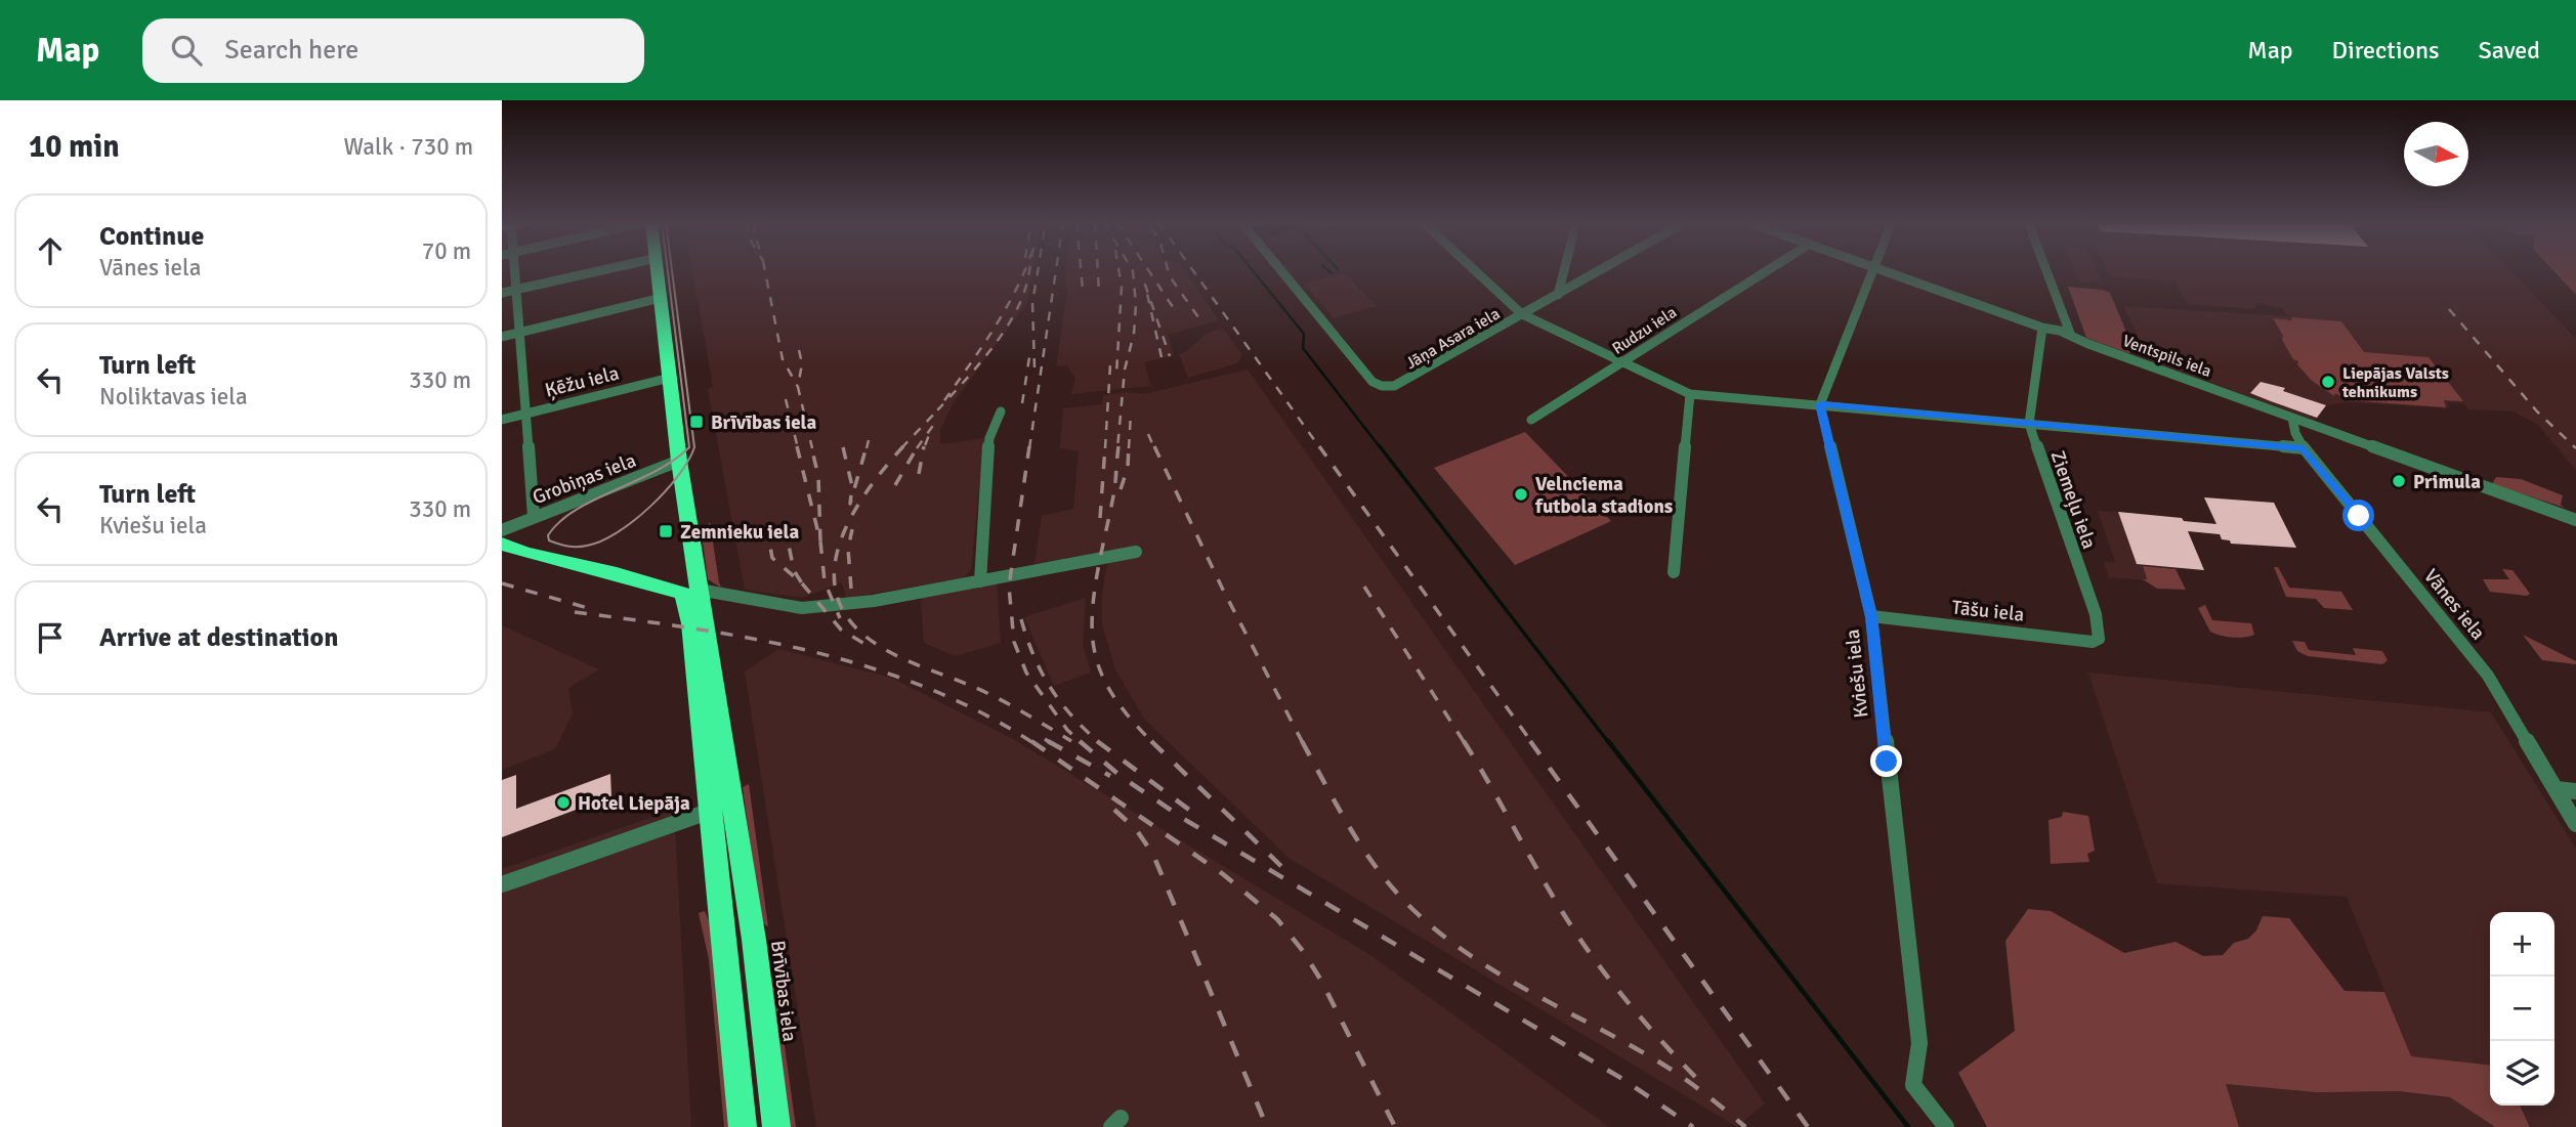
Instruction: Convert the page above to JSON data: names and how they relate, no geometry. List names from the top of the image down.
{
  "streets": {
    "highway": ["Brīvības iela"],
    "street": [
      "Rudzu iela",
      "Jāņa Asara iela",
      "Ventspils iela",
      "Ķēžu iela",
      "Grobiņas iela",
      "Ziemeļu iela",
      "Vānes iela",
      "Tāšu iela",
      "Kviešu iela"
    ]
  },
  "crossings": [
    ["Ventspils iela", "Ziemeļu iela"],
    ["Ventspils iela", "Vānes iela"],
    ["Ķēžu iela", "Brīvības iela"],
    ["Grobiņas iela", "Brīvības iela"],
    ["Ziemeļu iela", "Tāšu iela"],
    ["Tāšu iela", "Kviešu iela"]
  ],
  "places": {
    "other": [
      "Liepājas Valsts tehnikums",
      "Primula",
      "Velnciema futbola stadions",
      "Hotel Liepāja"
    ],
    "transit": ["Brīvības iela", "Zemnieku iela"]
  },
  "north": "right",
  "page": {
    "header": "Map",
    "search": "Search here",
    "nav": ["Map", "Directions", "Saved"],
    "heading": ["10 min", "Walk · 730 m"],
    "list": [
      ["Continue", "Vānes iela", "70 m"],
      ["Turn left", "Noliktavas iela", "330 m"],
      ["Turn left", "Kviešu iela", "330 m"],
      "Arrive at destination"
    ],
    "map_buttons": ["+", "−"]
  }
}
